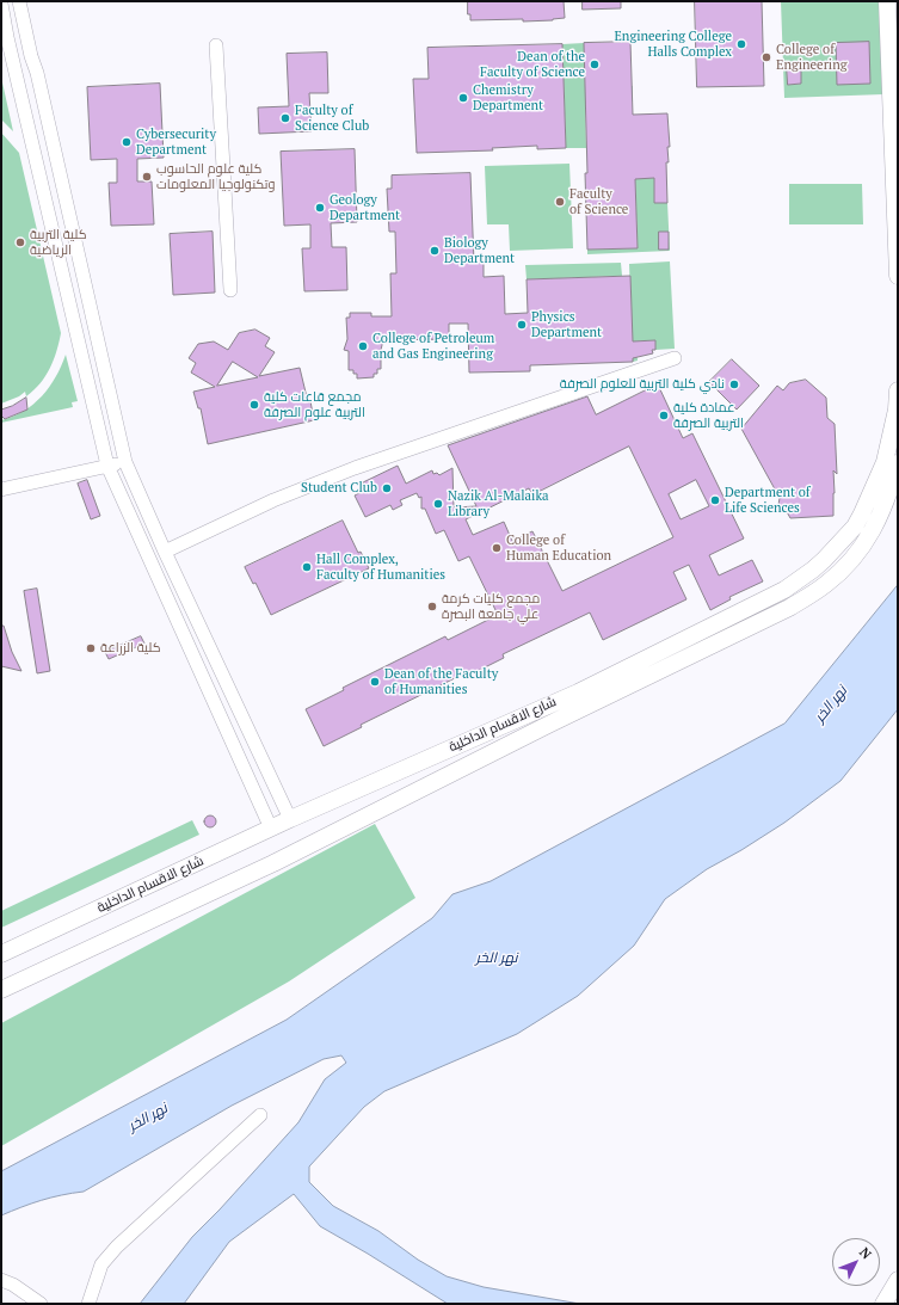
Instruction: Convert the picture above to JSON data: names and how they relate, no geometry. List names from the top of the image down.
{
  "streets": {
    "street": ["شارع الاقسام الداخلية"]
  },
  "water": ["نهر الخر"],
  "places": [
    "Engineering College Halls Complex",
    "College of Engineering",
    "Dean of the Faculty of Science",
    "Chemistry Department",
    "Faculty of Science Club",
    "Cybersecurity Department",
    "كلية علوم الحاسوب وتكنولوجيا المعلومات",
    "Faculty of Science",
    "Geology Department",
    "كلية التربية الرياضية",
    "Biology Department",
    "Physics Department",
    "College of Petroleum and Gas Engineering",
    "نادي كلية التربية للعلوم الصرفة",
    "مجمع قاعات كلية التربية علوم الصرفة",
    "عمادة كلية التربية الصرفة",
    "Student Club",
    "Department of Life Sciences",
    "Nazik Al-Malaika Library",
    "College of Human Education",
    "Hall Complex, Faculty of Humanities",
    "مجمع كليات كرمة علي جامعة البصرة",
    "كلية الزراعة",
    "Dean of the Faculty of Humanities"
  ],
  "north": "top right"
}
